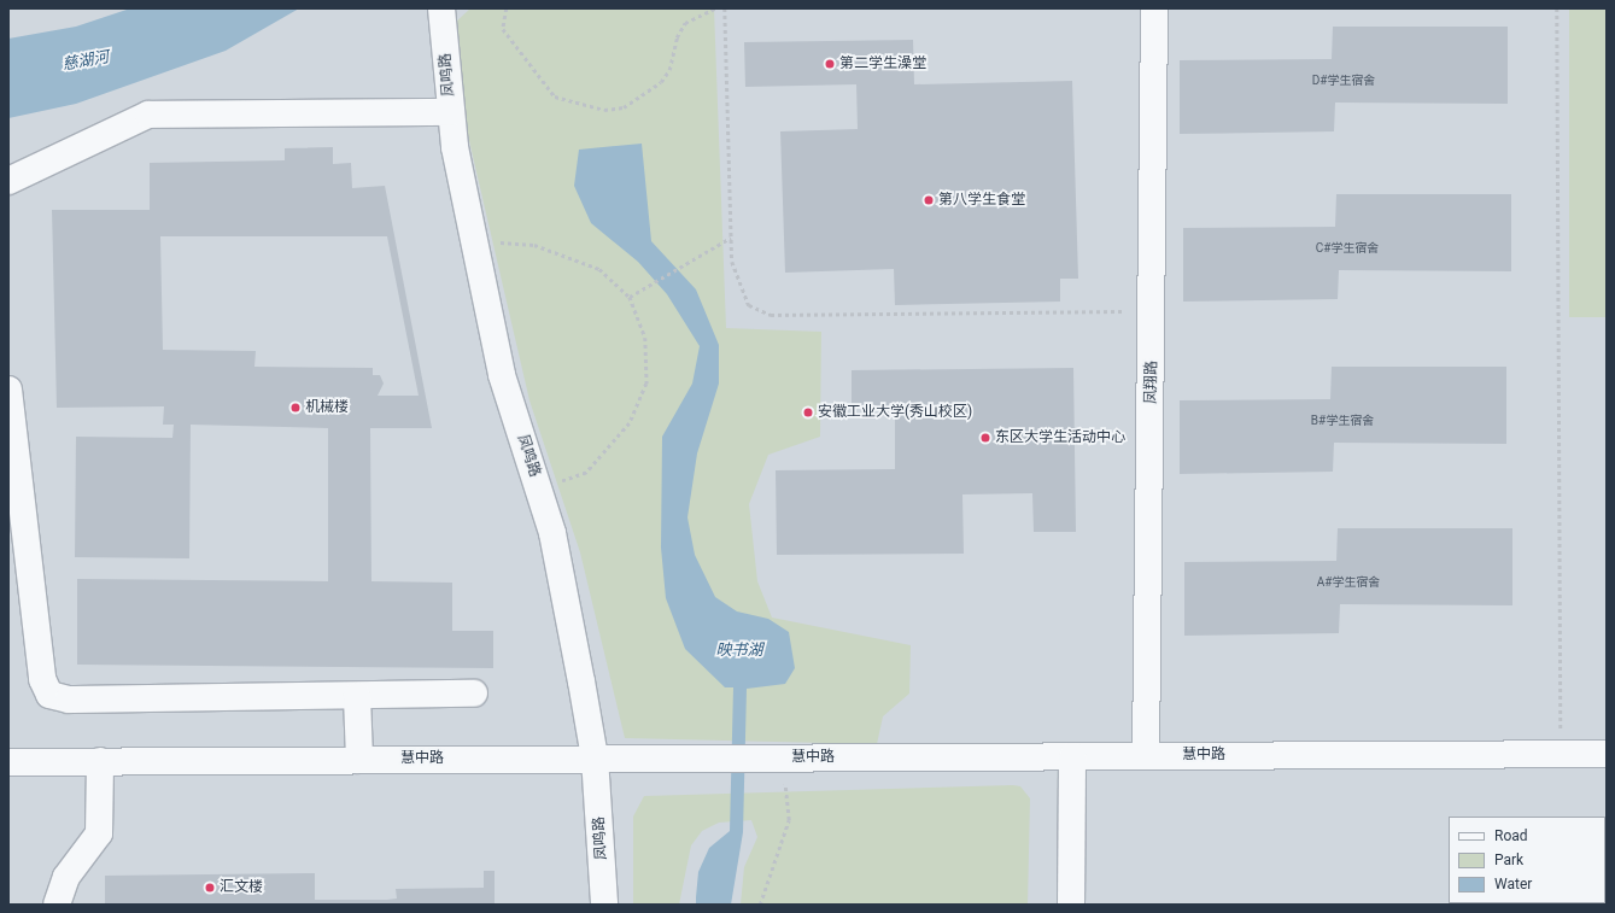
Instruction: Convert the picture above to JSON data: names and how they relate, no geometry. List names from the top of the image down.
{
  "streets": {
    "street": ["凤鸣路", "凤翔路", "慧中路"]
  },
  "crossings": [
    ["凤鸣路", "慧中路"],
    ["凤翔路", "慧中路"]
  ],
  "water": ["慈湖河", "映书湖"],
  "places": [
    "第二学生澡堂",
    "第八学生食堂",
    "机械楼",
    "安徽工业大学(秀山校区)",
    "东区大学生活动中心",
    "汇文楼"
  ],
  "house_numbers": [
    "D#学生宿舍",
    "C#学生宿舍",
    "B#学生宿舍",
    "A#学生宿舍"
  ],
  "legend": ["Road", "Park", "Water"]
}
